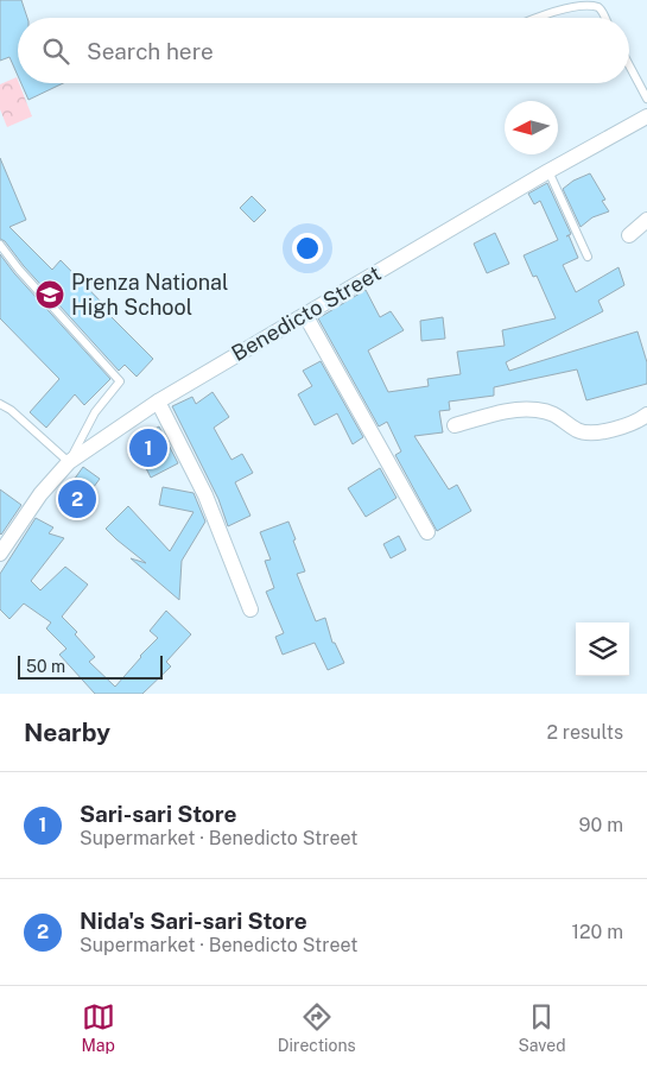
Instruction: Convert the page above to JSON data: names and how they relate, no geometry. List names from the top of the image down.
{
  "streets": {
    "street": ["Benedicto Street"]
  },
  "places": {
    "school or university": ["Prenza National High School"]
  },
  "scale_bar": "50 m",
  "north": "left",
  "page": {
    "search": "Search here",
    "pins": ["1", "2"],
    "scale": "50 m",
    "heading": ["Nearby", "2 results"],
    "list": [
      {
        "mark": "1",
        "name": "Sari-sari Store",
        "note": "Supermarket · Benedicto Street",
        "value": "90 m"
      },
      {
        "mark": "2",
        "name": "Nida's Sari-sari Store",
        "note": "Supermarket · Benedicto Street",
        "value": "120 m"
      }
    ],
    "nav": ["Map", "Directions", "Saved"]
  }
}
